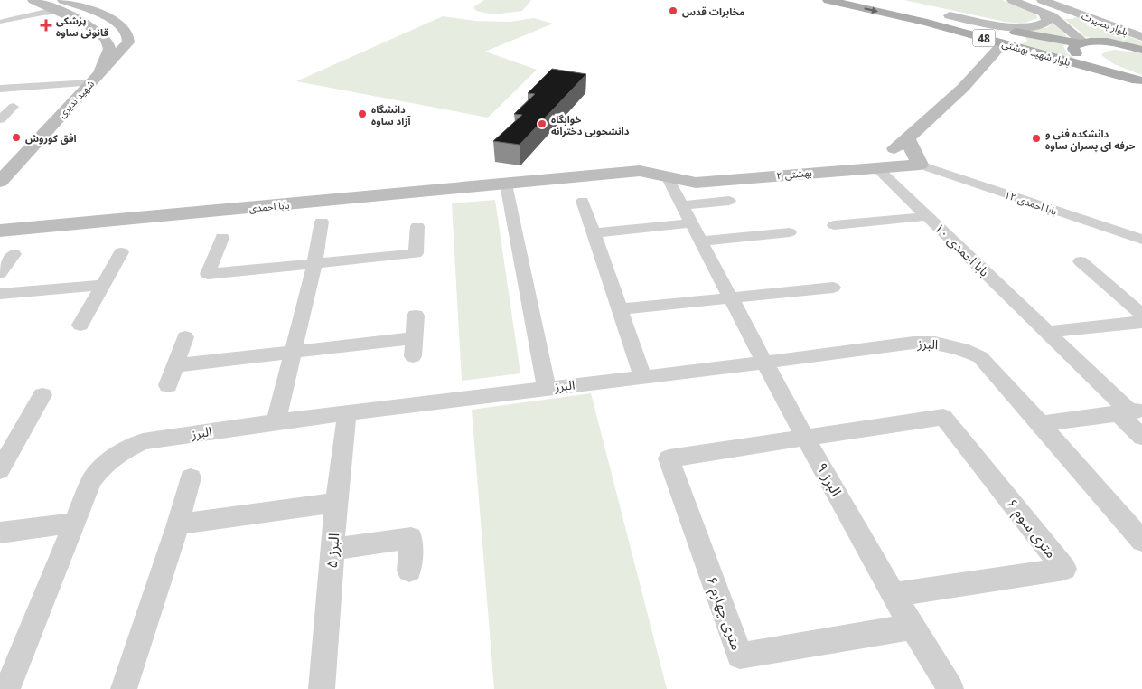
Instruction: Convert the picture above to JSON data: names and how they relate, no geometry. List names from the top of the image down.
{
  "streets": {
    "main road": ["48", "بلوار شهید بهشتی"],
    "street": [
      "بلوار بصیرت",
      "شهید ندیری",
      "بهشتی ۲",
      "بابا احمدی ۱۲",
      "بابا احمدی",
      "بابا احمدی ۱۰",
      "البرز",
      "البرز ۹",
      "۶ متری سوم",
      "البرز ۵",
      "۶ متری چهارم"
    ]
  },
  "crossings": [
    ["بلوار بصیرت", "48"],
    ["بلوار بصیرت", "بلوار شهید بهشتی"],
    ["48", "بلوار شهید بهشتی"],
    ["بهشتی ۲", "بابا احمدی ۱۲"],
    ["بهشتی ۲", "بابا احمدی"],
    ["بهشتی ۲", "بابا احمدی ۱۰"],
    ["بهشتی ۲", "البرز ۹"],
    ["البرز", "البرز ۹"],
    ["البرز", "البرز ۵"],
    ["البرز ۹", "۶ متری سوم"],
    ["البرز ۹", "۶ متری چهارم"],
    ["۶ متری سوم", "۶ متری چهارم"]
  ],
  "places": {
    "other": [
      "مخابرات قدس",
      "دانشگاه آزاد ساوه",
      "خوابگاه دانشجویی دخترانه",
      "افق کوروش",
      "دانشکده فنی و حرفه ای پسران ساوه"
    ],
    "health": ["پزشکی قانونی ساوه"]
  }
}
